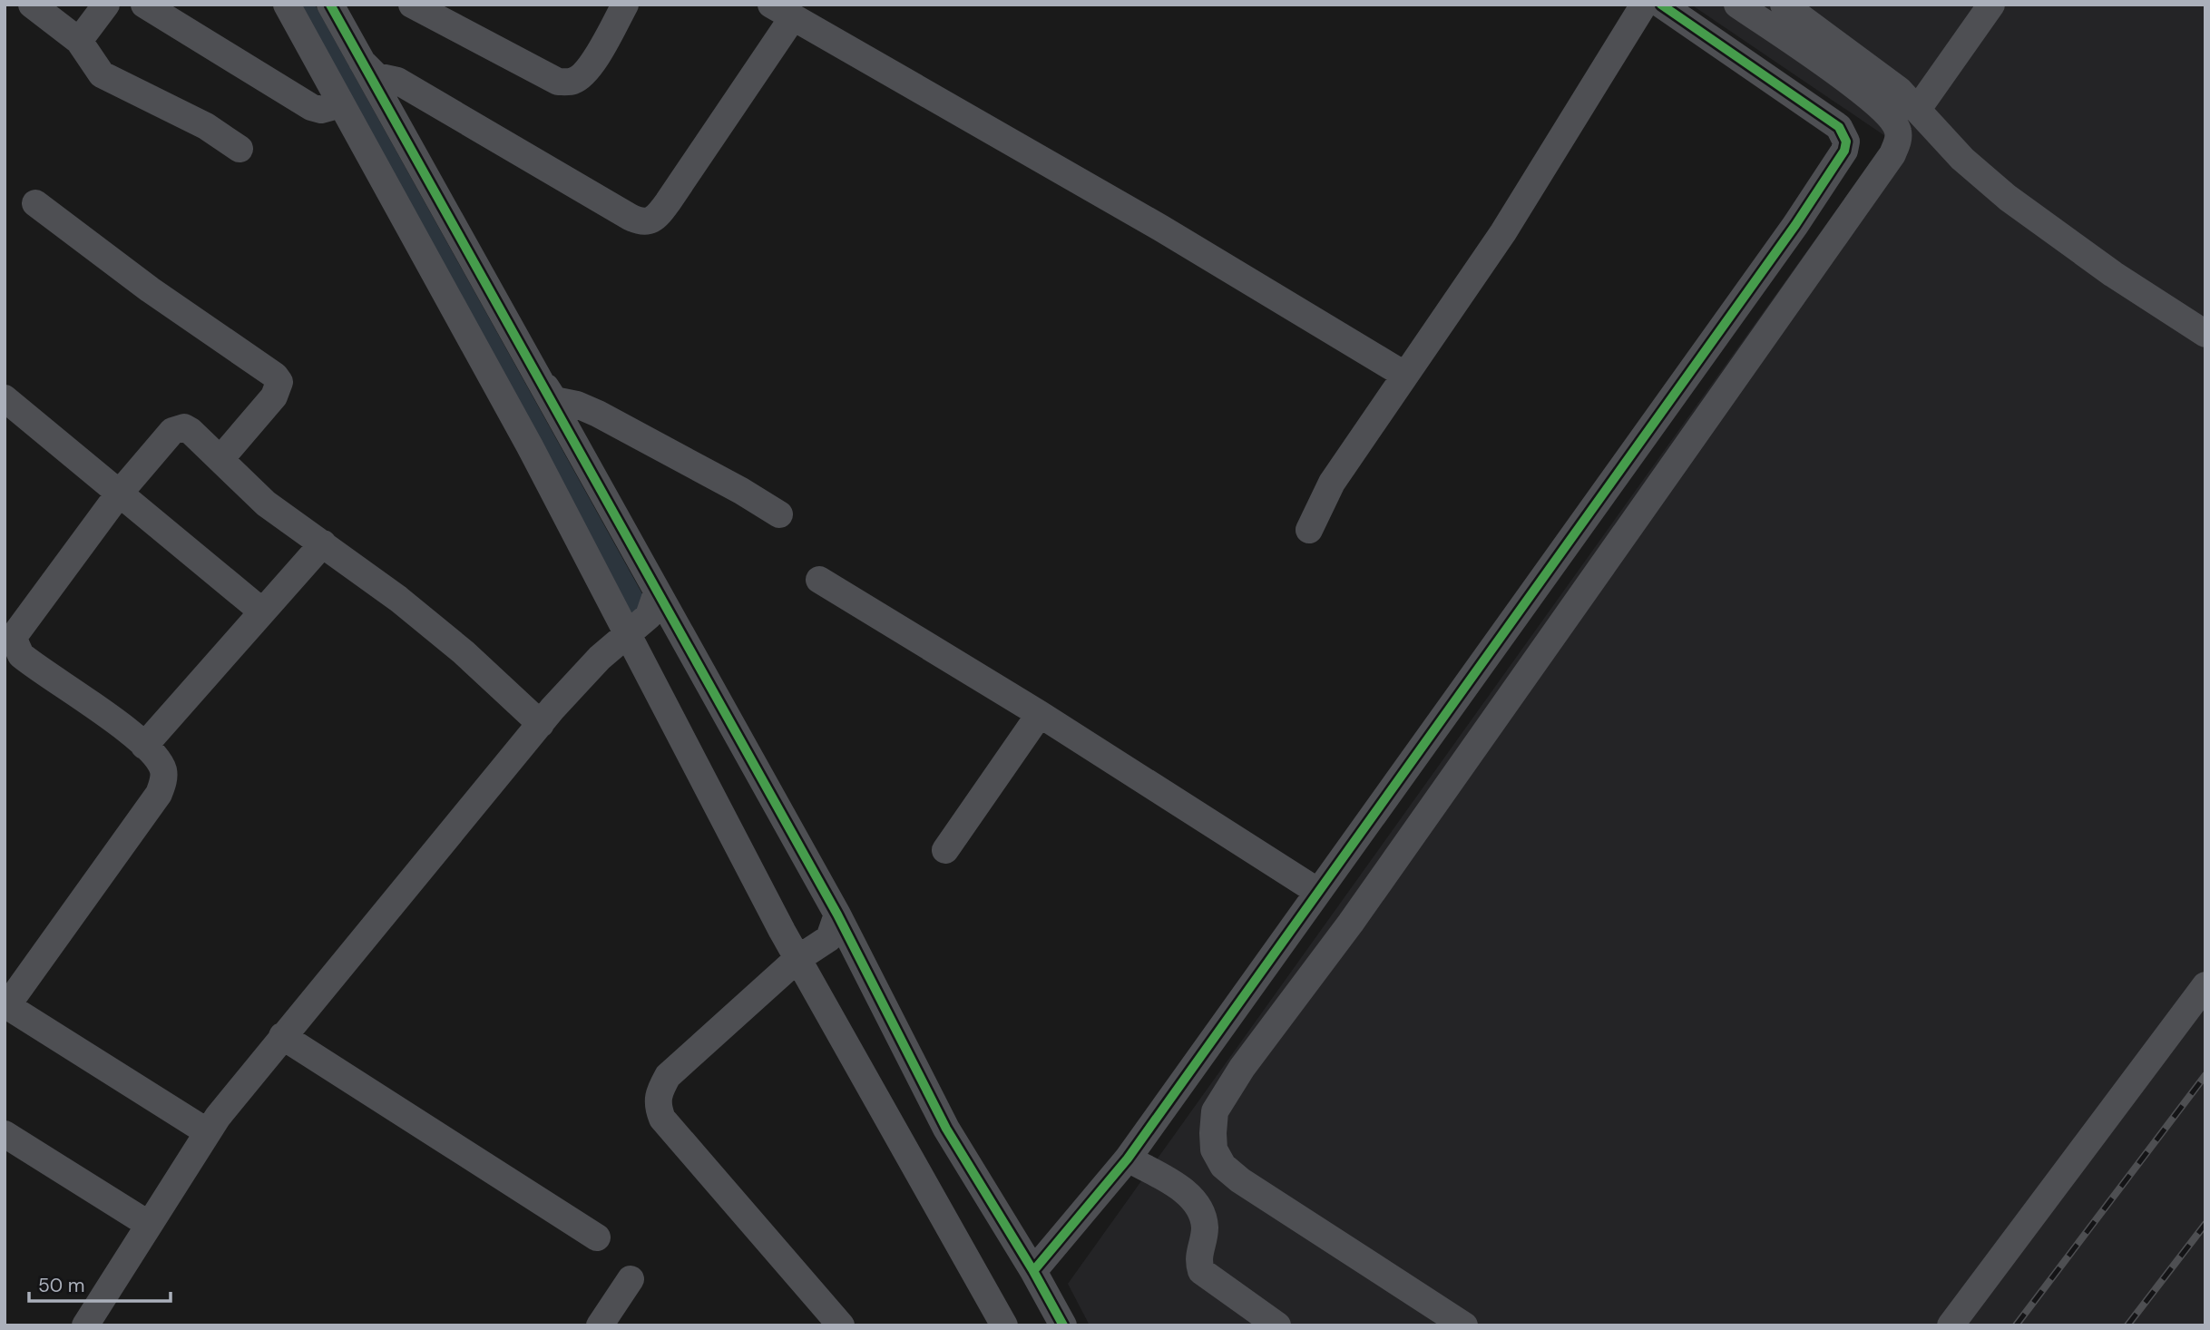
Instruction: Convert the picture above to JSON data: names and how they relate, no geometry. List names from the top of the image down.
{
  "scale_bar": "50 m"
}
